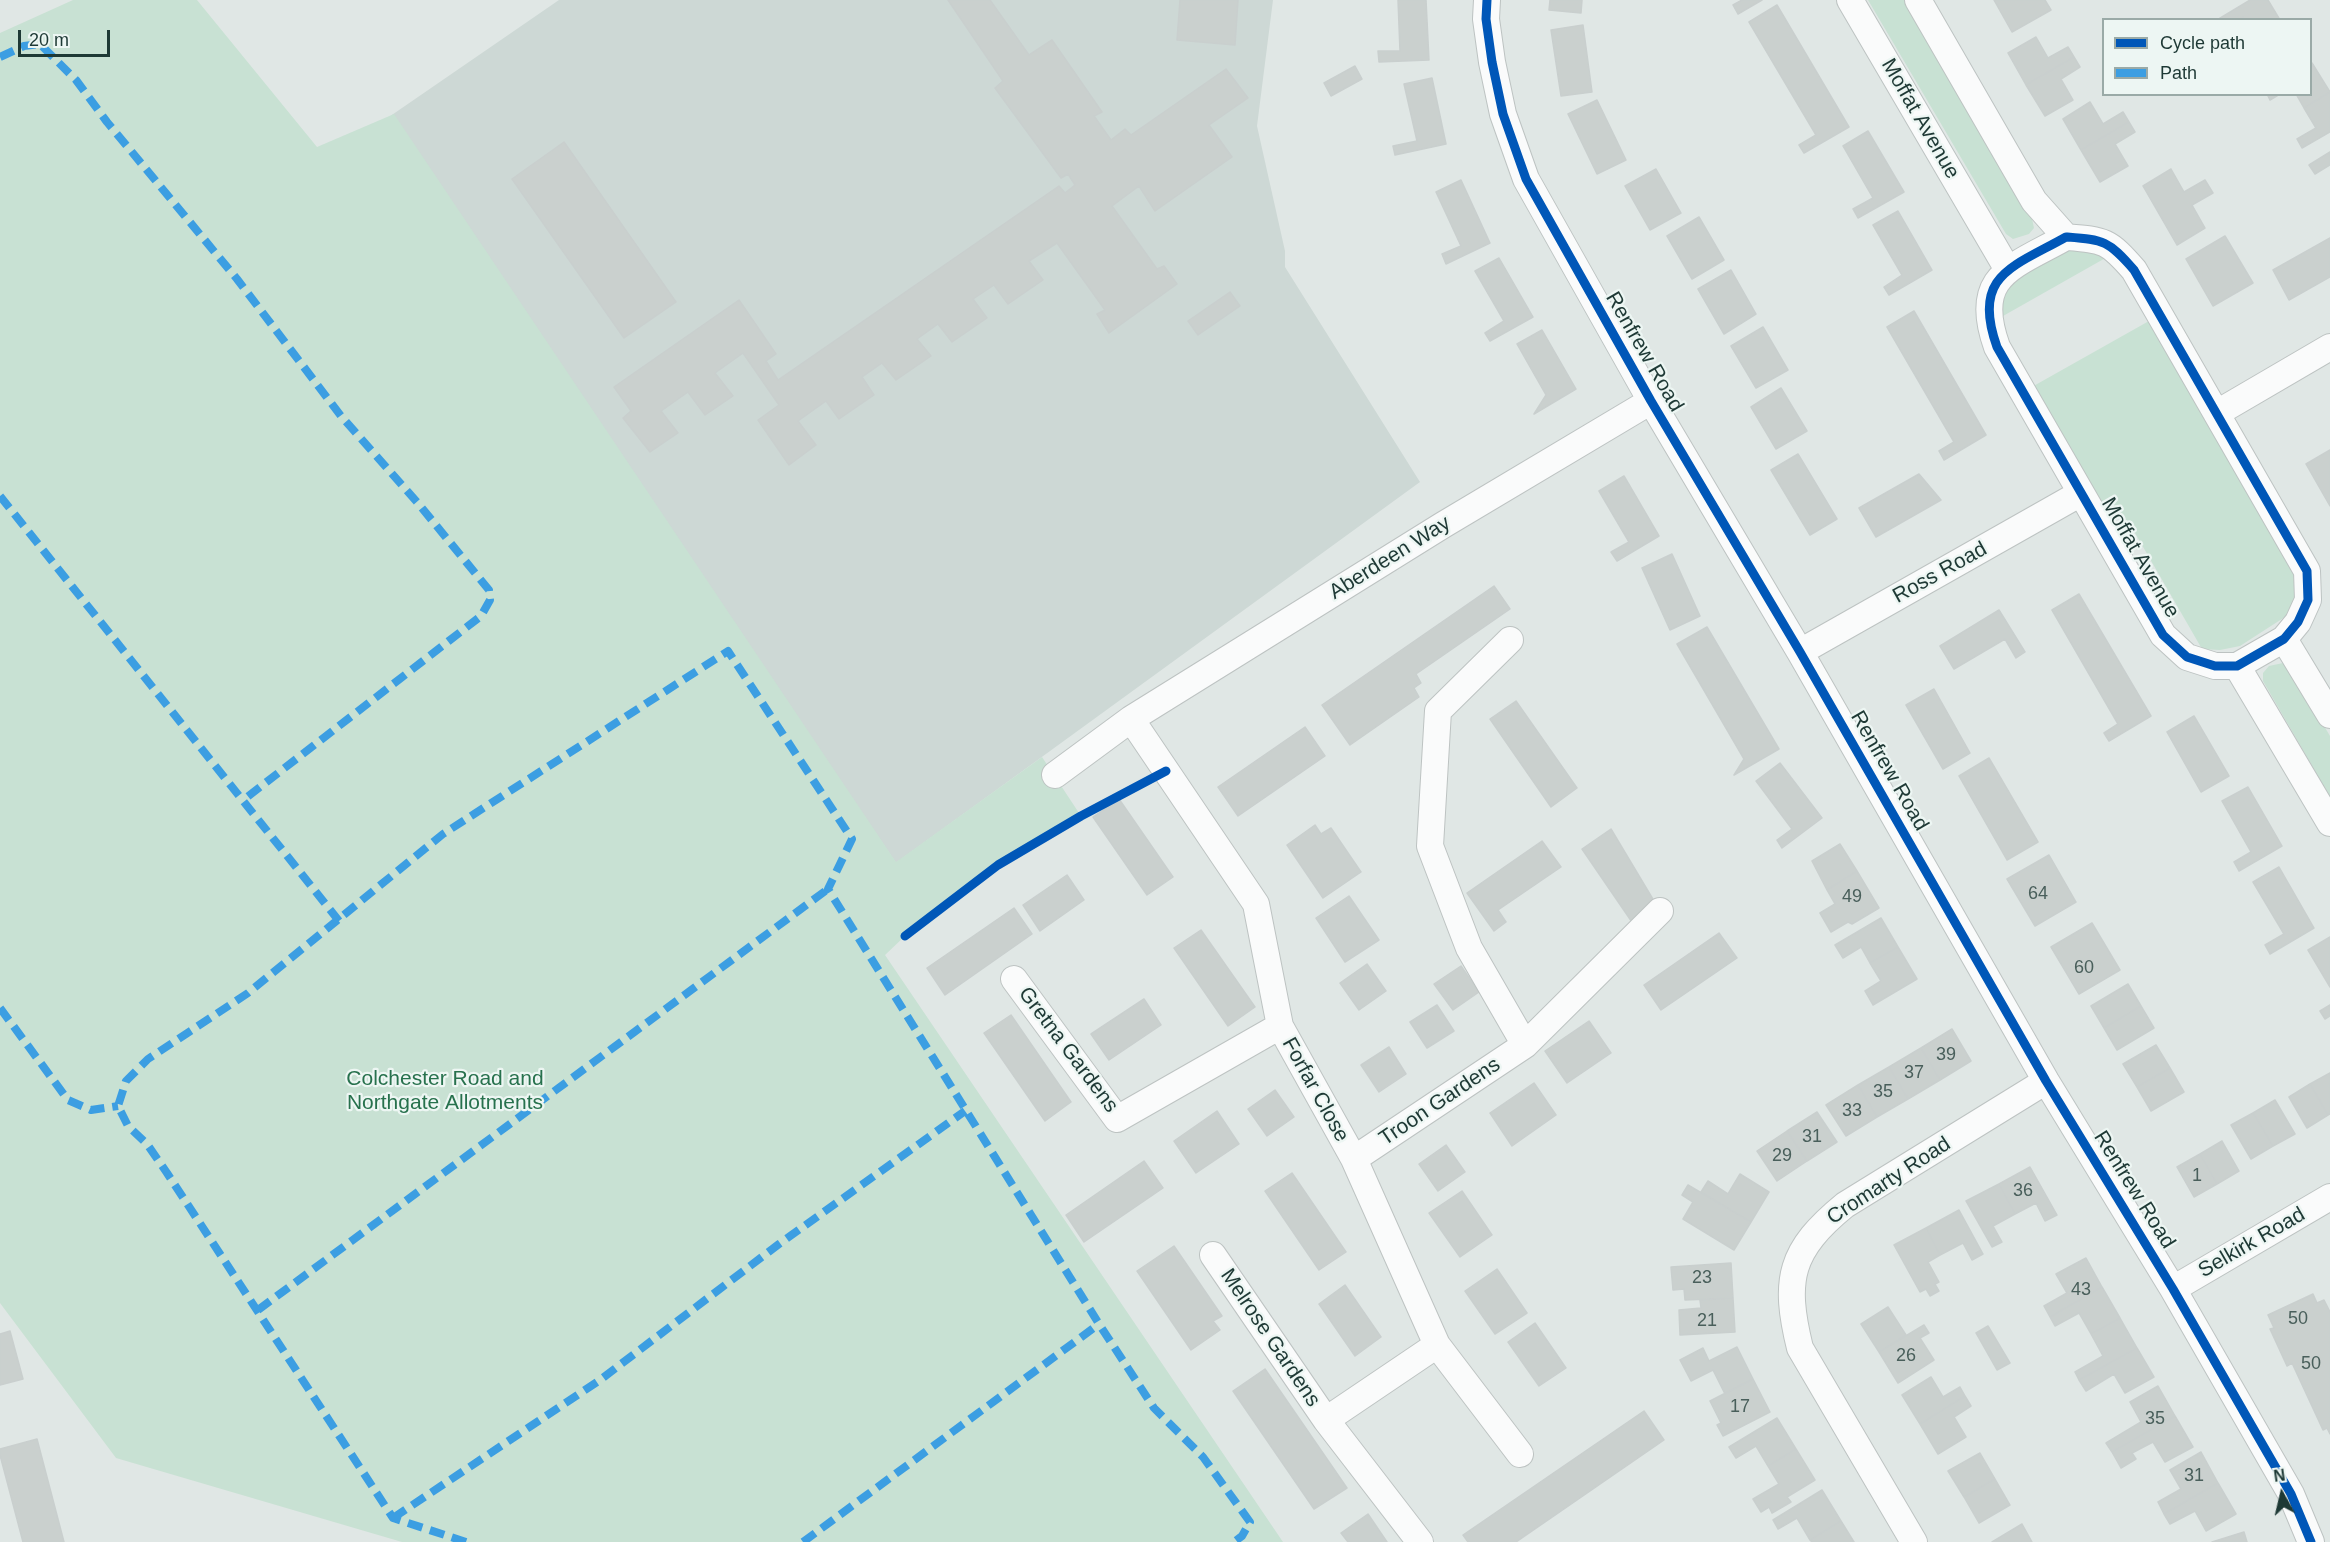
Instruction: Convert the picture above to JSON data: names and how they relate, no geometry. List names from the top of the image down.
{
  "streets": {
    "street": [
      "Moffat Avenue",
      "Renfrew Road",
      "Aberdeen Way",
      "Ross Road",
      "Gretna Gardens",
      "Forfar Close",
      "Troon Gardens",
      "Cromarty Road",
      "Selkirk Road",
      "Melrose Gardens"
    ]
  },
  "crossings": [
    ["Moffat Avenue", "Ross Road"],
    ["Renfrew Road", "Aberdeen Way"],
    ["Renfrew Road", "Ross Road"],
    ["Renfrew Road", "Cromarty Road"],
    ["Renfrew Road", "Selkirk Road"],
    ["Aberdeen Way", "Forfar Close"],
    ["Gretna Gardens", "Forfar Close"],
    ["Forfar Close", "Troon Gardens"],
    ["Forfar Close", "Melrose Gardens"]
  ],
  "parks": ["Colchester Road and Northgate Allotments"],
  "house_numbers": [
    "64",
    "49",
    "60",
    "39",
    "37",
    "35",
    "33",
    "31",
    "29",
    "1",
    "36",
    "23",
    "43",
    "50",
    "21",
    "26",
    "50",
    "17",
    "35",
    "31"
  ],
  "legend": ["Cycle path", "Path"],
  "scale_bar": "20 m",
  "north": "top"
}
